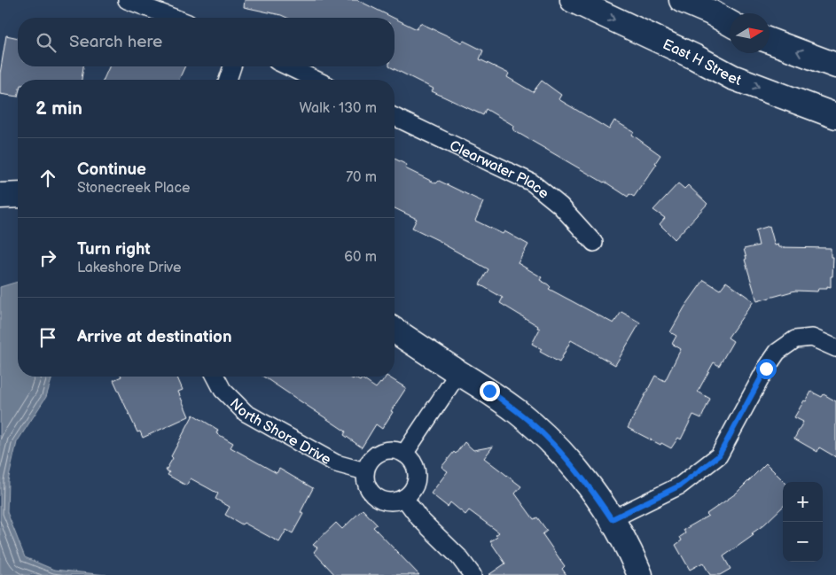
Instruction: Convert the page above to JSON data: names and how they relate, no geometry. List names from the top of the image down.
{
  "streets": {
    "main road": ["East H Street"],
    "street": ["Clearwater Place", "North Shore Drive"]
  },
  "north": "right",
  "page": {
    "search": "Search here",
    "heading": ["2 min", "Walk · 130 m"],
    "list": [
      ["Continue", "Stonecreek Place", "70 m"],
      ["Turn right", "Lakeshore Drive", "60 m"],
      "Arrive at destination"
    ],
    "map_buttons": ["+", "−"]
  }
}
